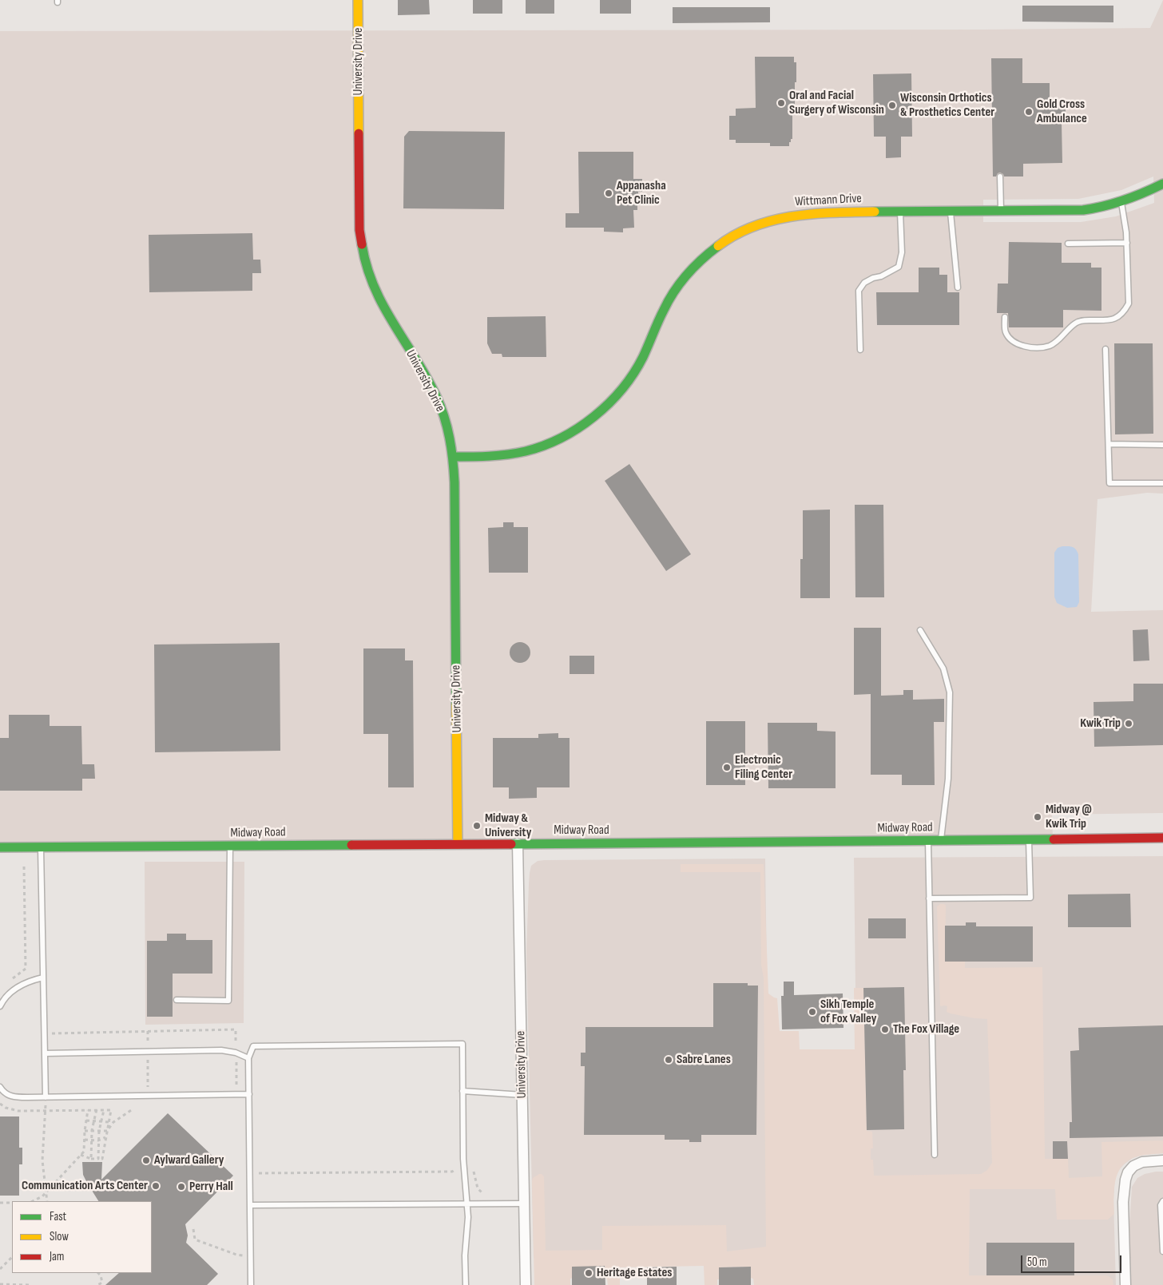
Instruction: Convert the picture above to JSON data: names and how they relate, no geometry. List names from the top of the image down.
{
  "streets": {
    "street": ["University Drive", "Wittmann Drive", "Midway Road"]
  },
  "crossings": [
    ["University Drive", "Wittmann Drive"],
    ["University Drive", "Midway Road"]
  ],
  "places": [
    "Oral and Facial Surgery of Wisconsin",
    "Wisconsin Orthotics & Prosthetics Center",
    "Gold Cross Ambulance",
    "Appanasha Pet Clinic",
    "Kwik Trip",
    "Electronic Filing Center",
    "Midway @ Kwik Trip",
    "Midway & University",
    "Sikh Temple of Fox Valley",
    "The Fox Village",
    "Sabre Lanes",
    "Aylward Gallery",
    "Communication Arts Center",
    "Perry Hall",
    "Heritage Estates"
  ],
  "legend": ["Fast", "Slow", "Jam"],
  "scale_bar": "50 m"
}
